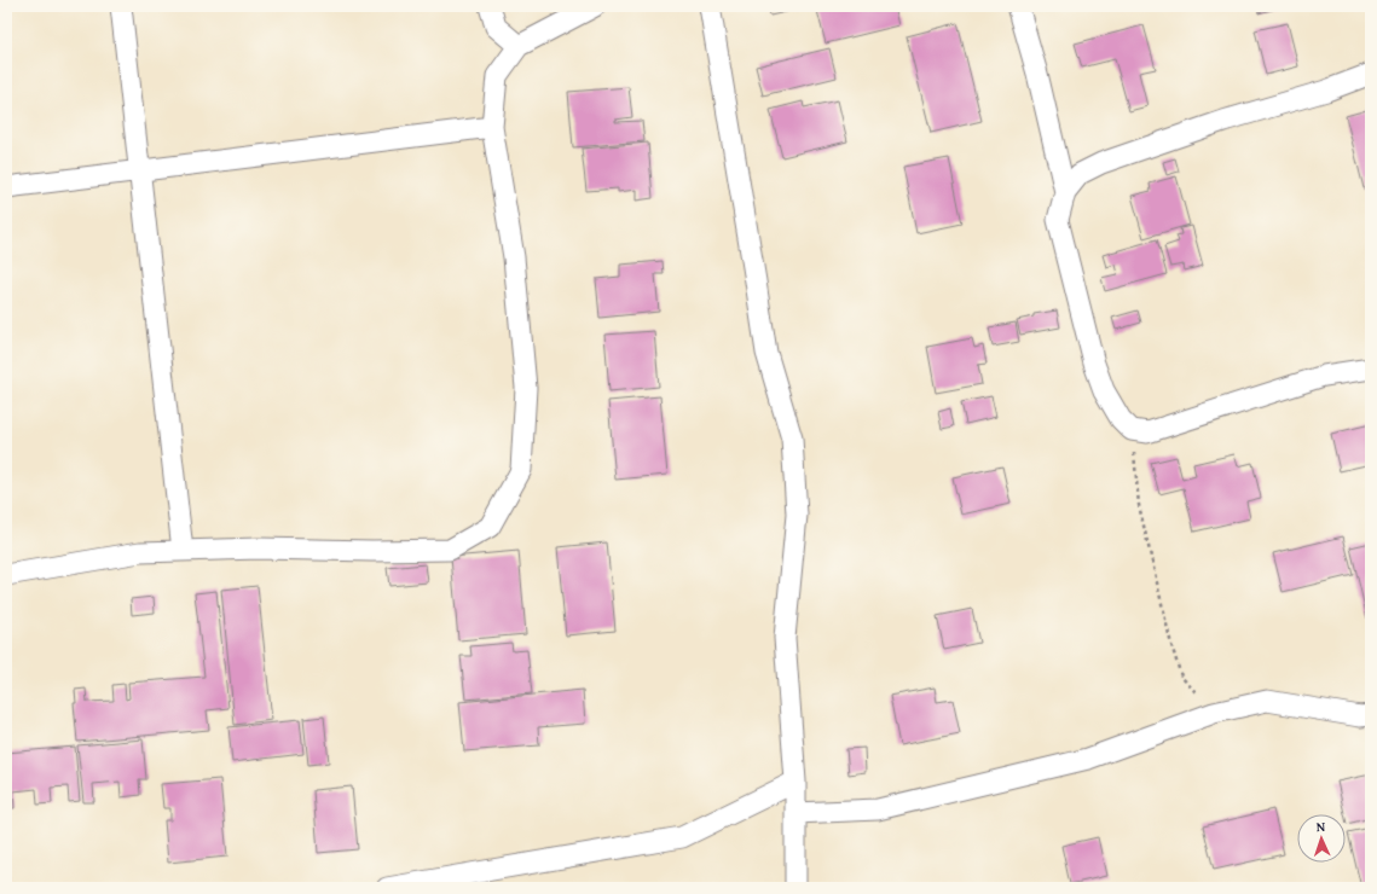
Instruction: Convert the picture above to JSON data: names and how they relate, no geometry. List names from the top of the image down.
{
  "north": "top"
}
